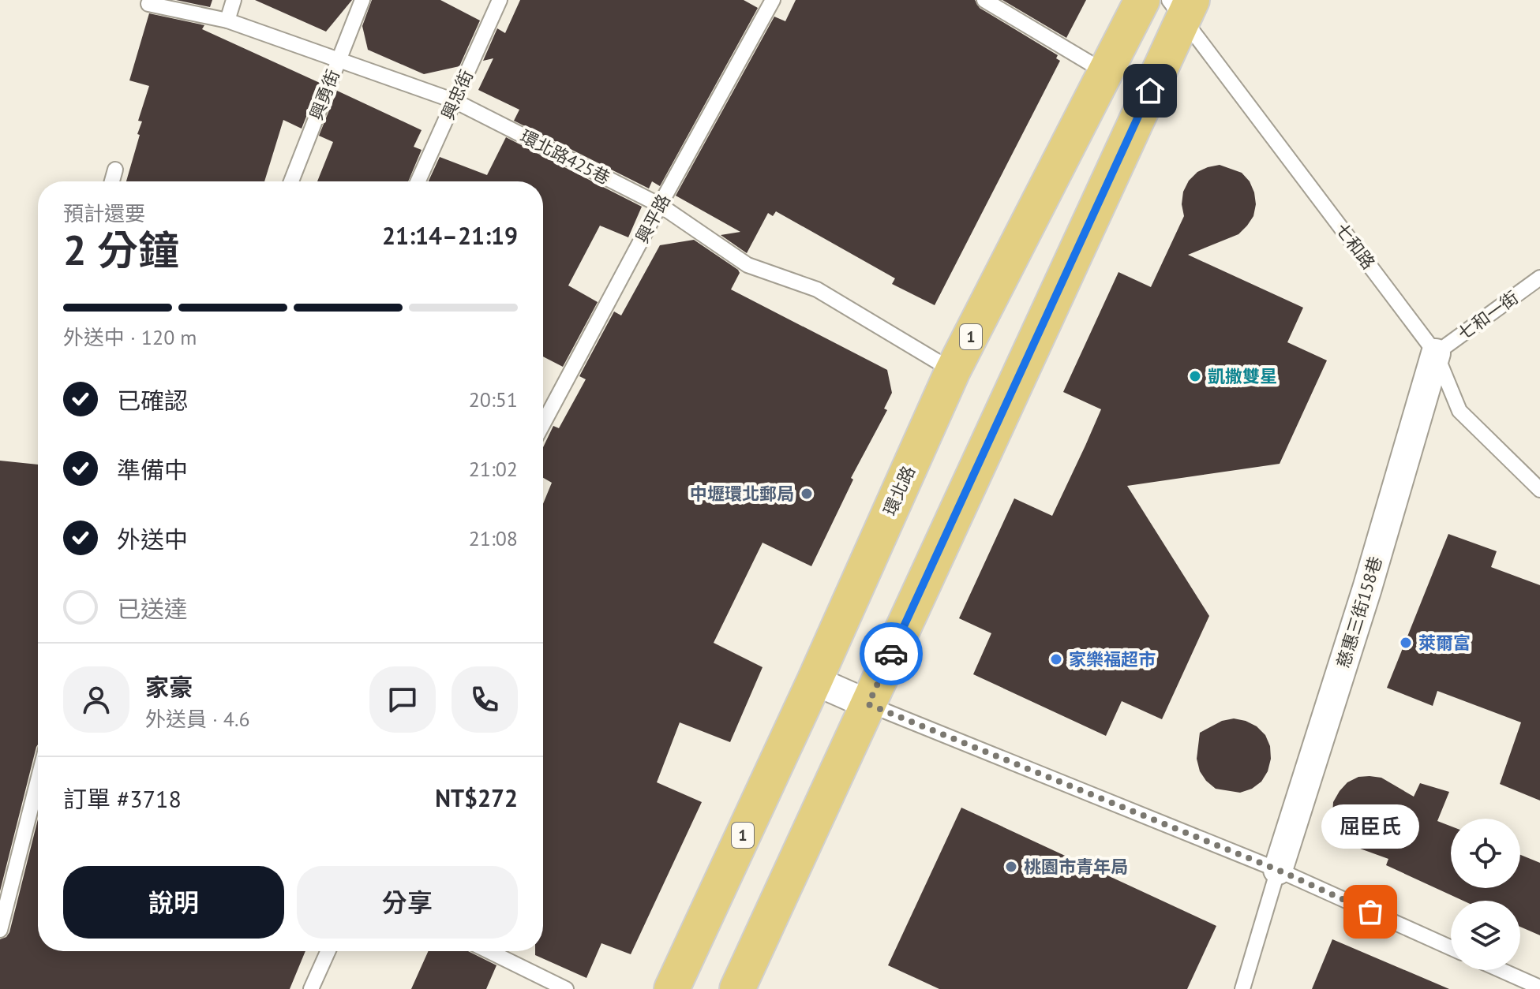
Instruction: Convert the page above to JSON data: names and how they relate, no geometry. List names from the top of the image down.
{
  "streets": {
    "main road": ["1", "環北路"],
    "street": ["慈惠三街158巷"],
    "lane": [
      "興勇街",
      "興忠街",
      "環北路425巷",
      "興平路",
      "七和路",
      "七和一街"
    ]
  },
  "crossings": [
    ["興勇街", "環北路425巷"],
    ["興忠街", "環北路425巷"],
    ["環北路425巷", "興平路"],
    ["環北路425巷", "環北路"],
    ["七和路", "七和一街"],
    ["七和路", "慈惠三街158巷"],
    ["七和一街", "慈惠三街158巷"]
  ],
  "places": [
    "凱撒雙星",
    "中壢環北郵局",
    "萊爾富",
    "家樂福超市",
    "桃園市青年局",
    "屈臣氏"
  ],
  "page": {
    "heading": ["2 分鐘", "預計還要", "21:14–21:19"],
    "panel": [
      "家豪",
      "外送員 · 4.6",
      "訂單 #3718",
      "NT$272"
    ],
    "bar": "外送中 · 120 m",
    "list": [
      ["已確認", "20:51"],
      ["準備中", "21:02"],
      ["外送中", "21:08"],
      "已送達"
    ],
    "bubble": "屈臣氏",
    "buttons": ["說明", "分享"]
  }
}
